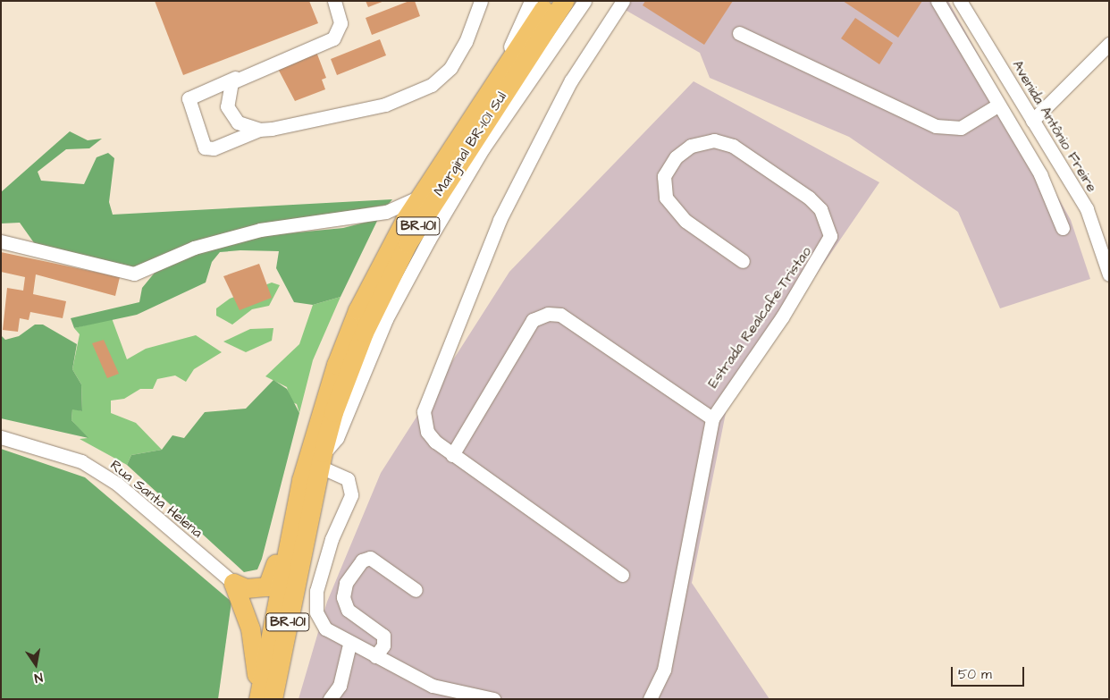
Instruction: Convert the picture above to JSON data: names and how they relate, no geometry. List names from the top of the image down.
{
  "streets": {
    "highway": ["BR-101"],
    "street": [
      "Avenida Antônio Freire",
      "Marginal BR-101 Sul",
      "Estrada Realcafe-Tristao",
      "Rua Santa Helena"
    ]
  },
  "crossings": [
    ["Marginal BR-101 Sul", "BR-101"]
  ],
  "scale_bar": "50 m",
  "north": "bottom"
}
